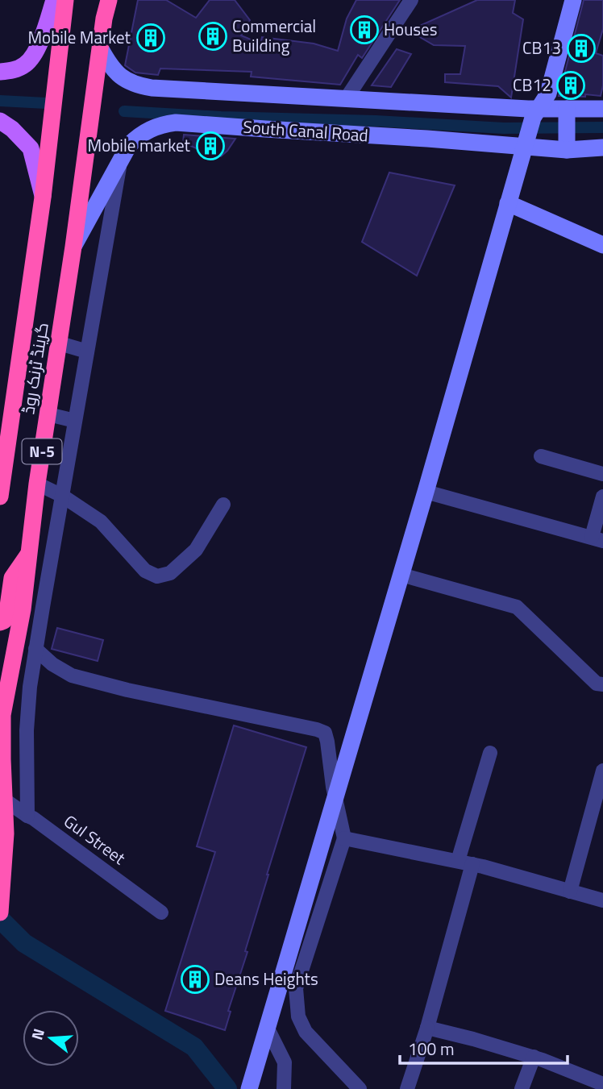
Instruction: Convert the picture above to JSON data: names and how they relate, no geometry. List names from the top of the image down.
{
  "streets": {
    "highway": ["گرینڈ ٹرنک روڈ", "N-5"],
    "street": ["South Canal Road", "Gul Street"]
  },
  "crossings": [
    ["South Canal Road", "گرینڈ ٹرنک روڈ"],
    ["گرینڈ ٹرنک روڈ", "Gul Street"]
  ],
  "places": {
    "building": [
      "Houses",
      "Commercial Building",
      "Mobile Market",
      "CB13",
      "CB12",
      "Mobile market",
      "Deans Heights"
    ]
  },
  "scale_bar": "100 m",
  "north": "left"
}
